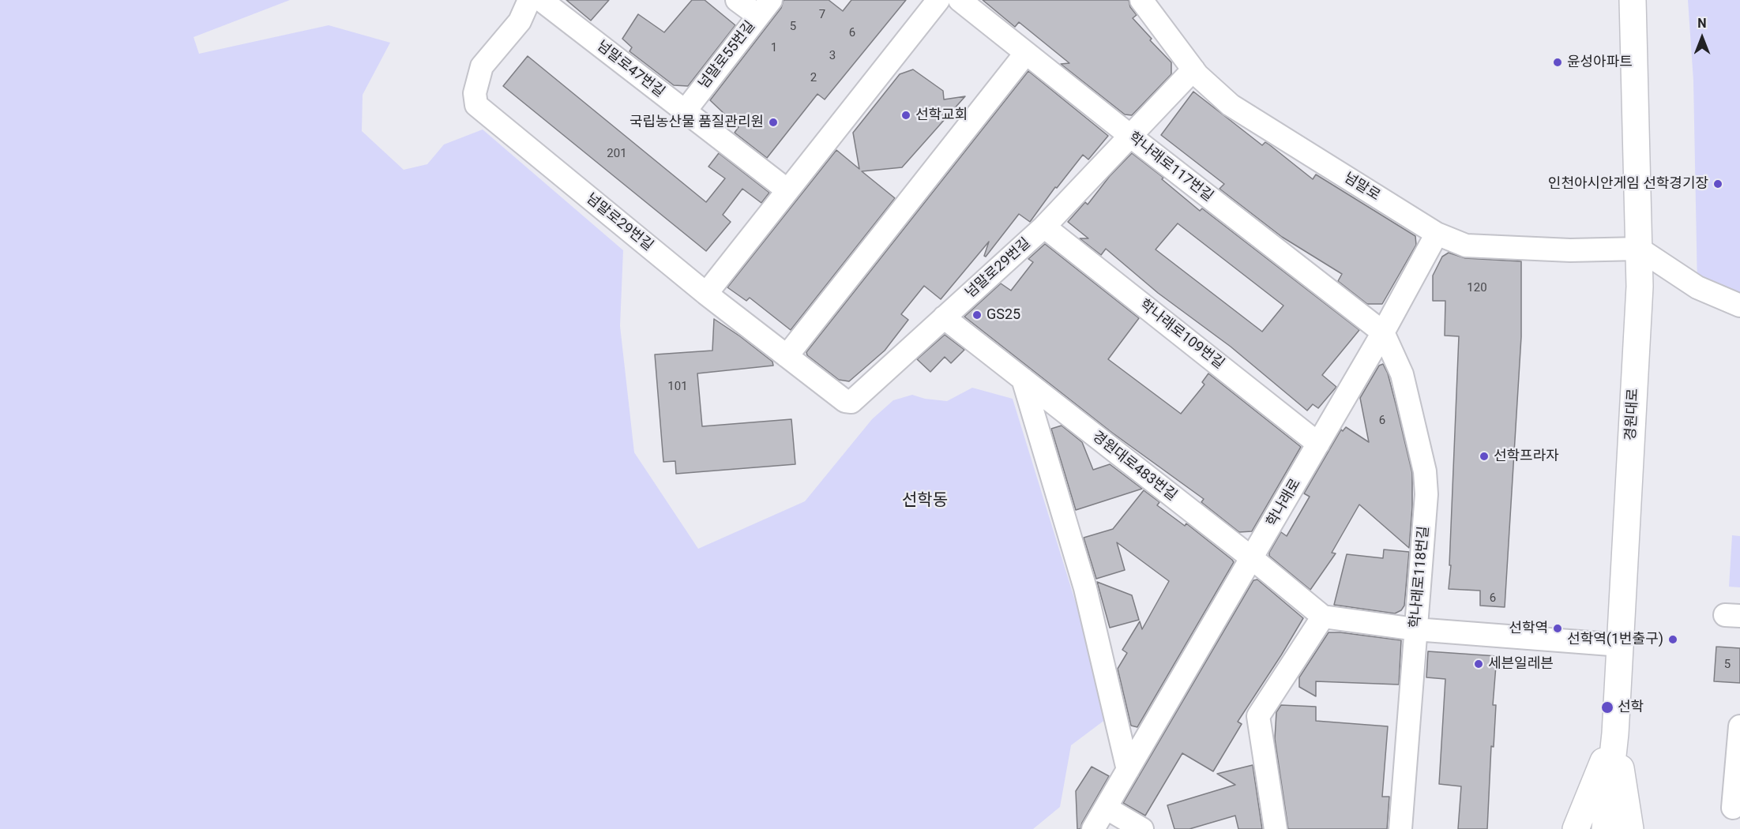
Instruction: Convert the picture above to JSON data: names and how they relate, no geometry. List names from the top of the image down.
{
  "streets": {
    "main road": ["경원대로"],
    "street": [
      "넘말로55번길",
      "넘말로47번길",
      "학나래로117번길",
      "넘말로",
      "넘말로29번길",
      "학나래로109번길",
      "경원대로483번길",
      "학나래로",
      "학나래로118번길"
    ]
  },
  "crossings": [
    ["넘말로55번길", "넘말로47번길"],
    ["학나래로117번길", "넘말로29번길"],
    ["학나래로117번길", "학나래로"],
    ["학나래로117번길", "학나래로118번길"],
    ["넘말로", "넘말로29번길"],
    ["넘말로", "경원대로"],
    ["넘말로", "학나래로"],
    ["넘말로29번길", "학나래로109번길"],
    ["넘말로29번길", "경원대로483번길"],
    ["학나래로109번길", "학나래로"],
    ["경원대로483번길", "학나래로"],
    ["학나래로", "학나래로118번길"]
  ],
  "districts": ["선학동"],
  "places": [
    "윤성아파트",
    "선학교회",
    "국립농산물 품질관리원",
    "인천아시안게임 선학경기장",
    "GS25",
    "선학프라자",
    "선학역",
    "선학역(1번출구)",
    "세븐일레븐",
    "선학"
  ],
  "house_numbers": [
    "7",
    "5",
    "6",
    "1",
    "3",
    "2",
    "201",
    "120",
    "101",
    "6",
    "6",
    "5"
  ],
  "north": "top"
}
